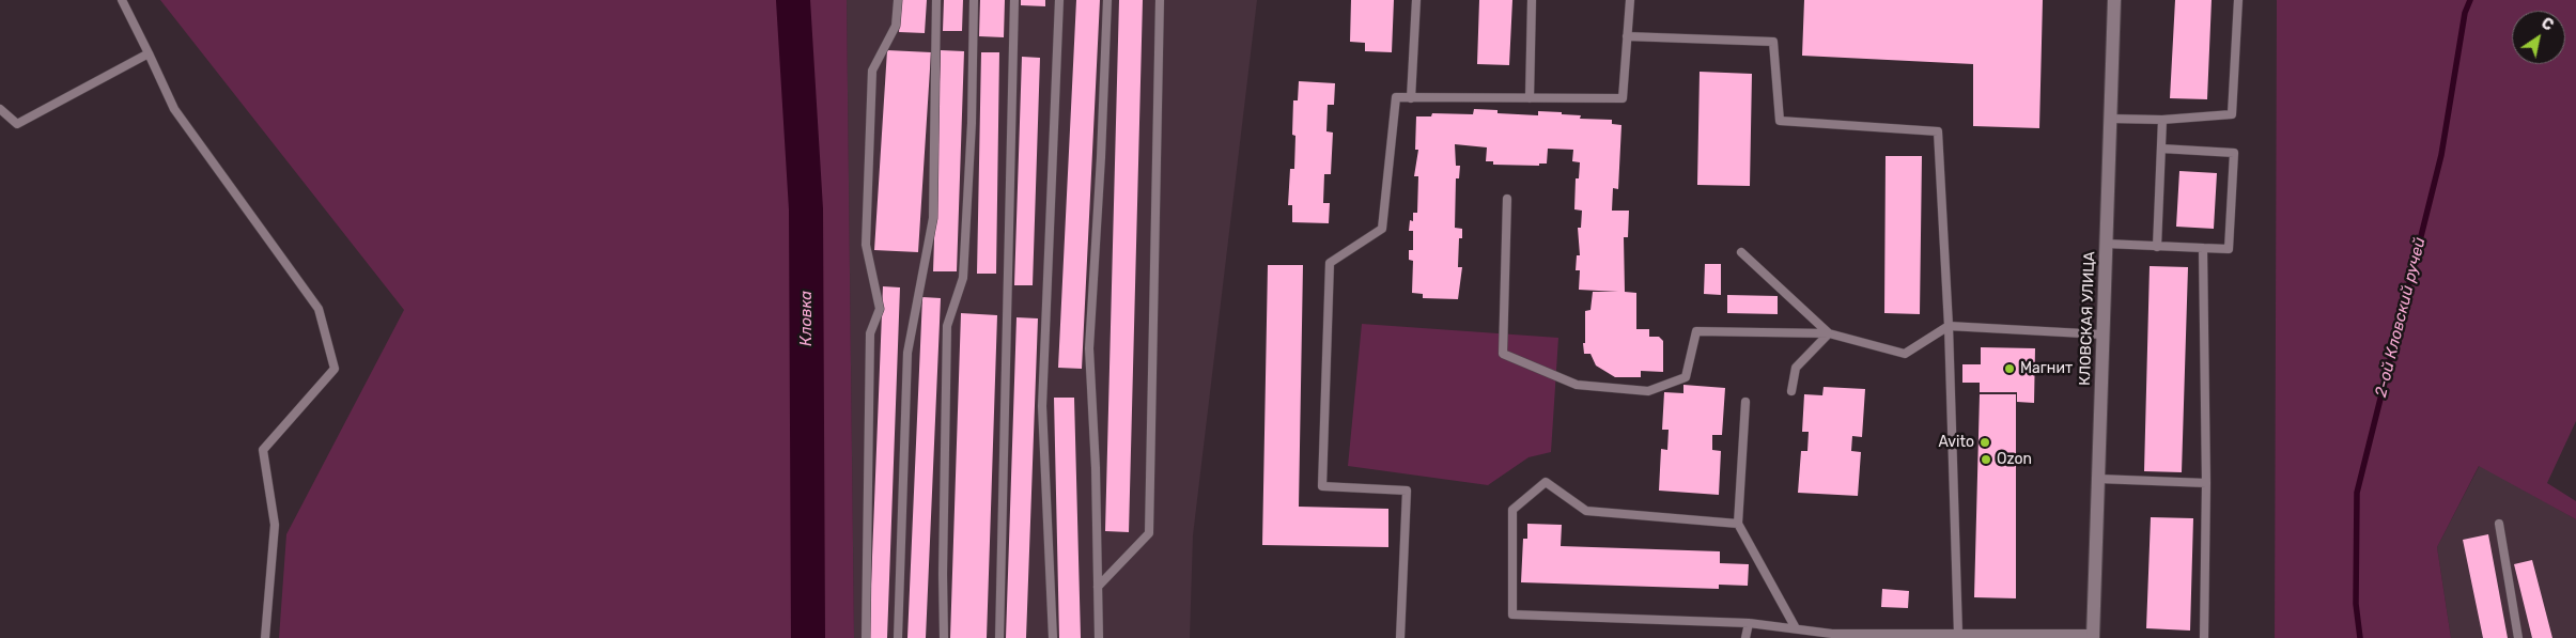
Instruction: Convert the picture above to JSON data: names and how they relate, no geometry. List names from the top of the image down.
{
  "streets": {
    "street": ["КЛОВСКАЯ УЛИЦА"]
  },
  "water": ["2-ой Кловский ручей", "Кловка"],
  "places": ["Магнит", "Avito", "Ozon"],
  "north": "top right"
}
